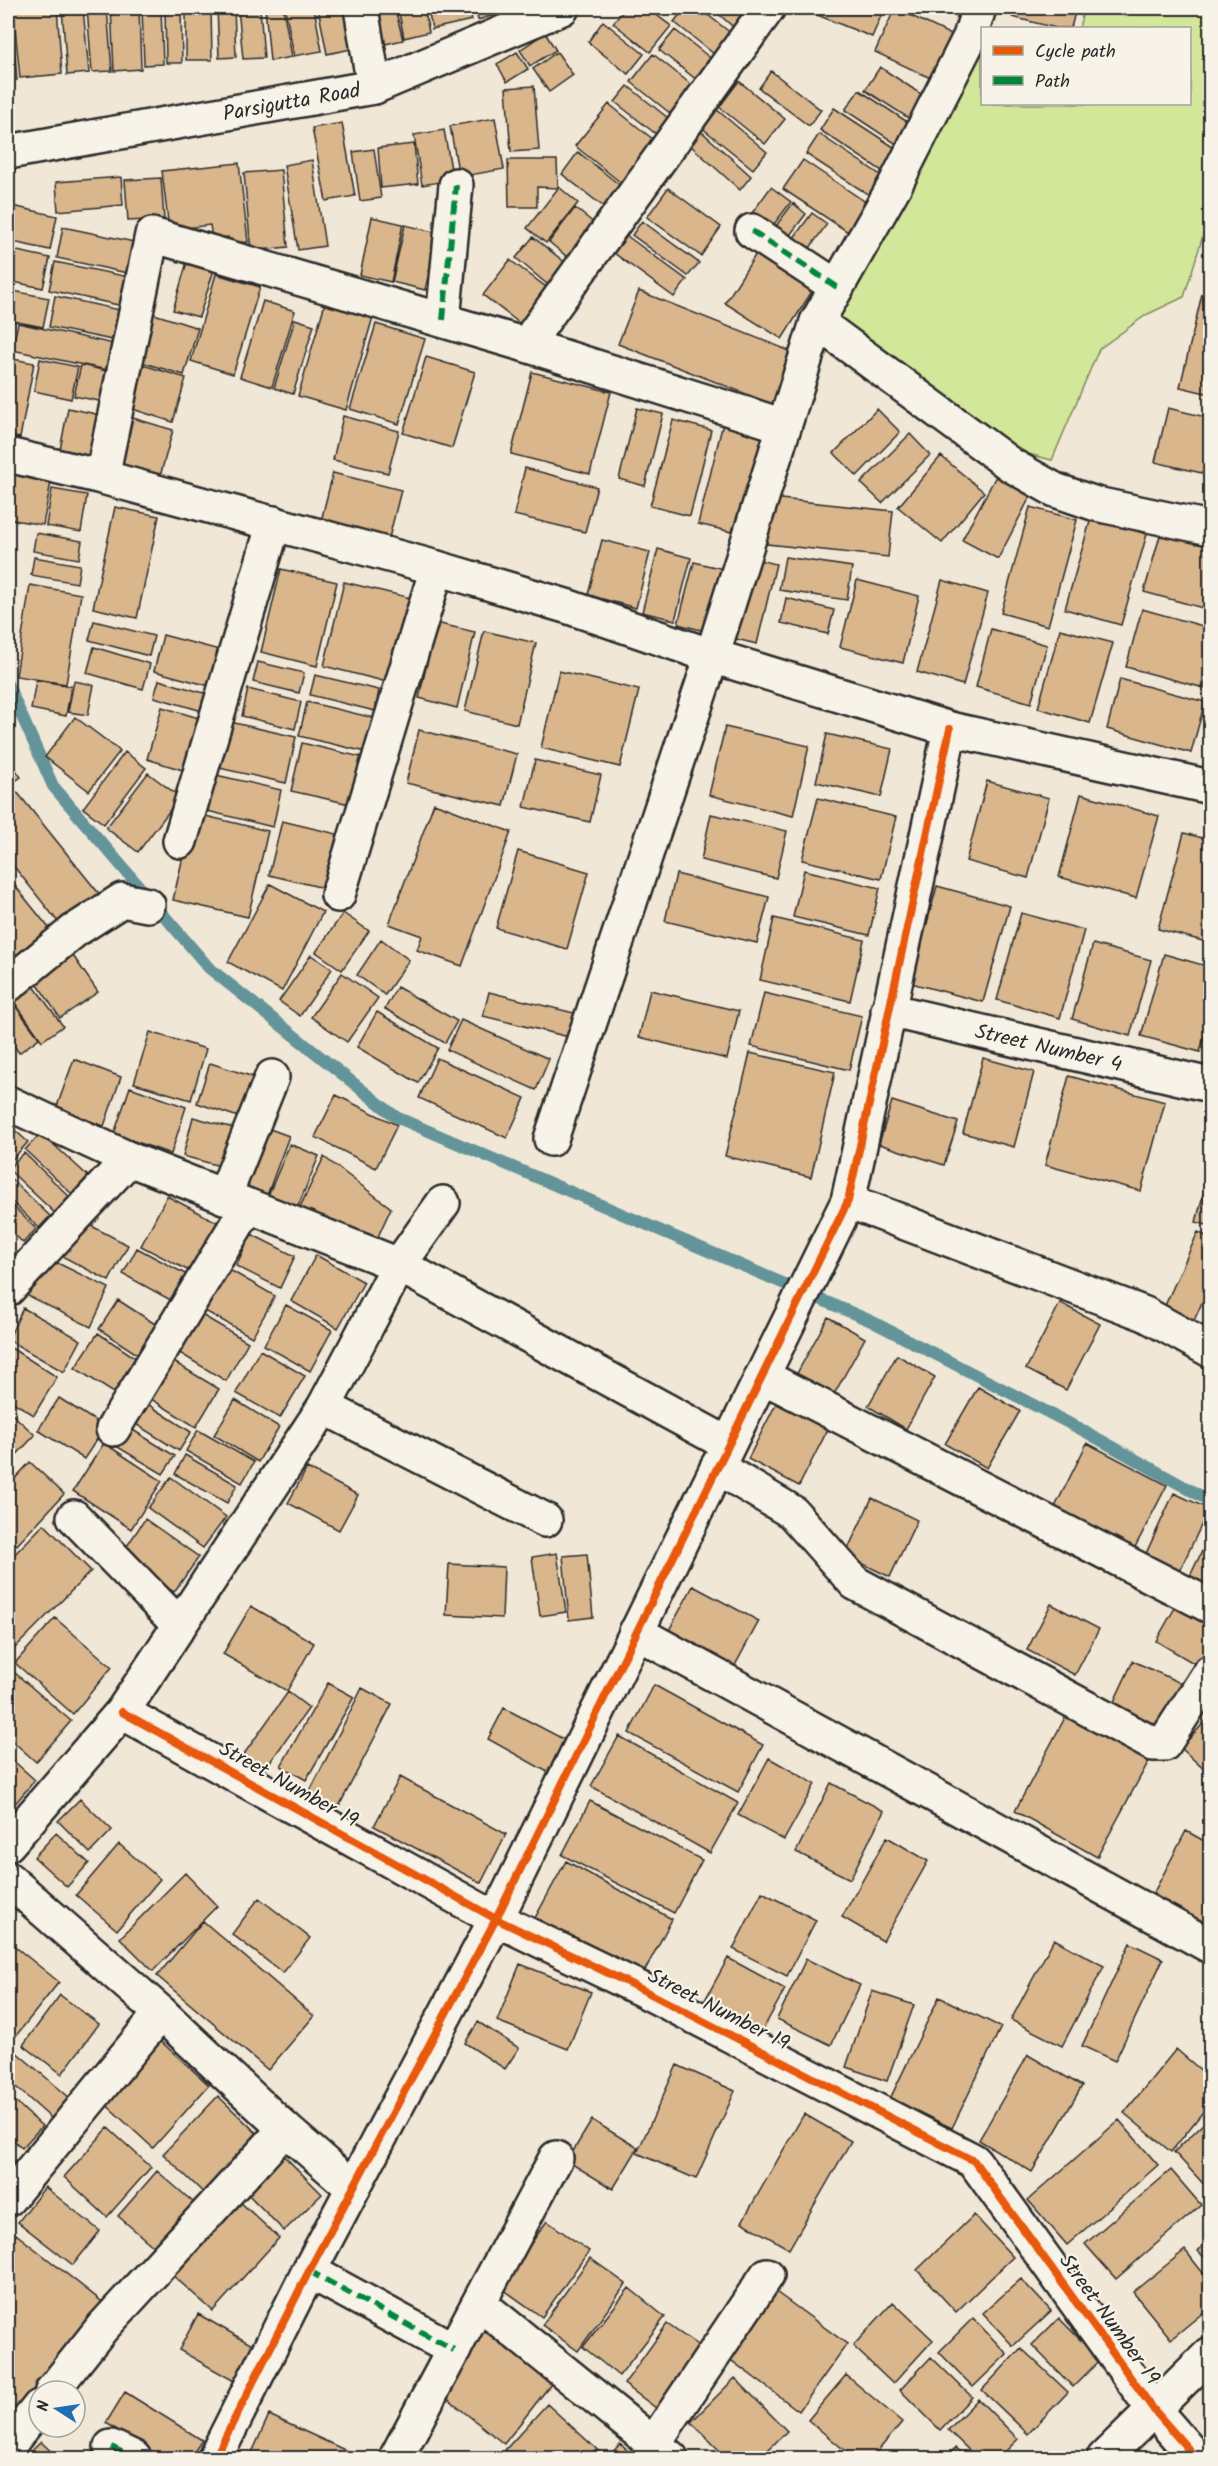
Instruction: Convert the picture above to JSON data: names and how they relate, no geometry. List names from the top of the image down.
{
  "streets": {
    "street": ["Parsigutta Road", "Street Number 4", "Street Number 19"]
  },
  "legend": ["Cycle path", "Path"],
  "north": "left"
}
